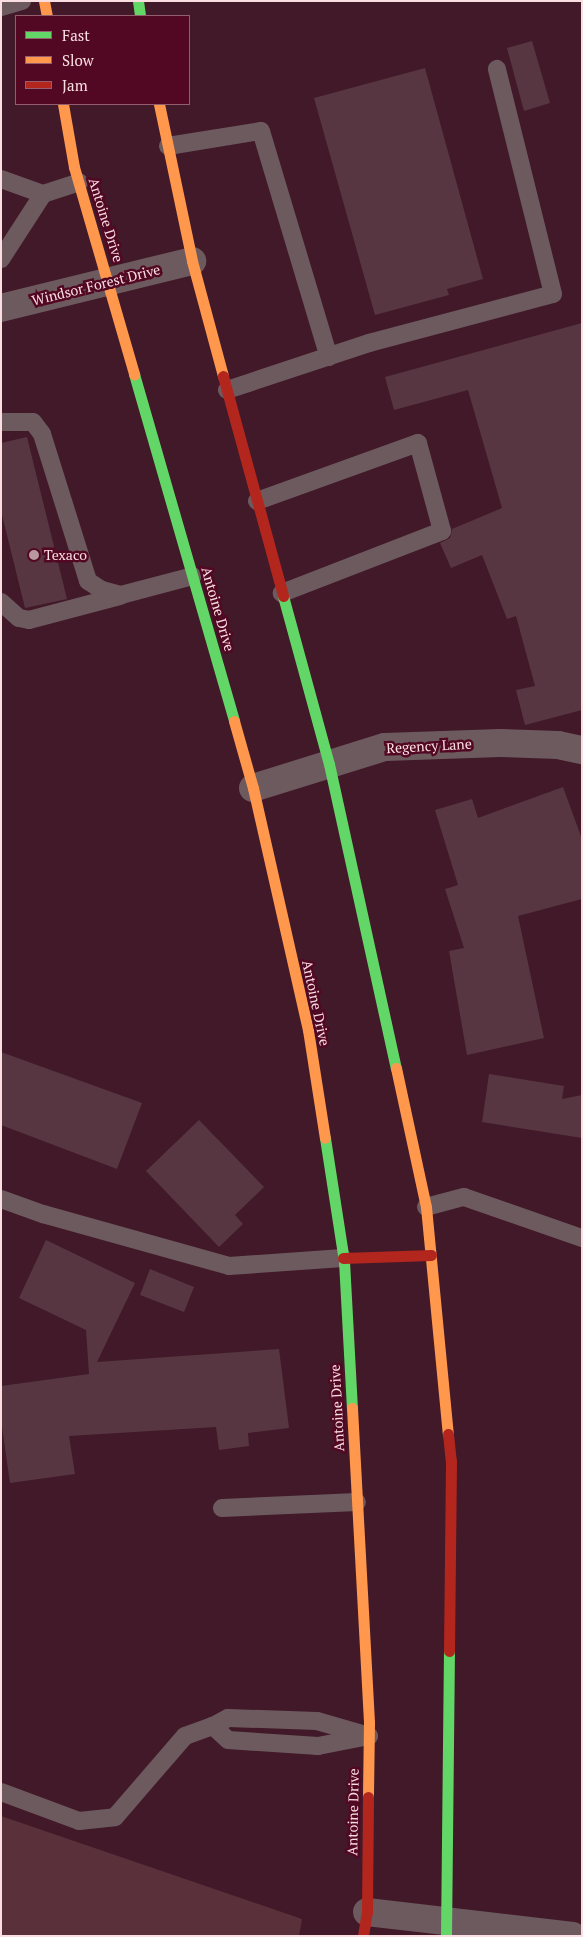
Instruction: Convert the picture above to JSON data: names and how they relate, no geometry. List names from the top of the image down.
{
  "streets": {
    "main road": ["Antoine Drive"],
    "street": ["Windsor Forest Drive", "Regency Lane"]
  },
  "crossings": [
    ["Antoine Drive", "Windsor Forest Drive"],
    ["Antoine Drive", "Regency Lane"]
  ],
  "places": ["Texaco"],
  "legend": ["Fast", "Slow", "Jam"]
}
